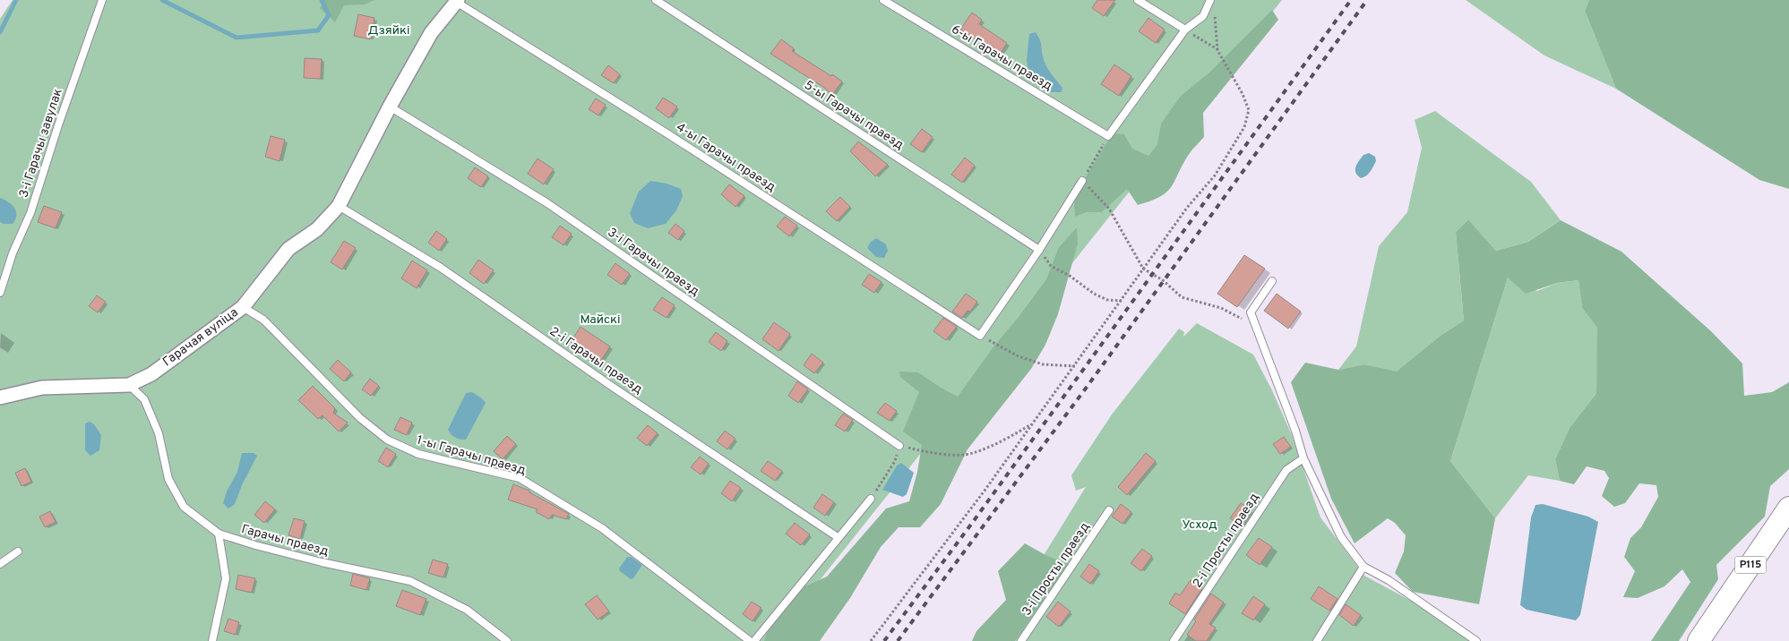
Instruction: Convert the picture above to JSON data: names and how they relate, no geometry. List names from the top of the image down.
{
  "streets": {
    "main road": ["Р115"],
    "street": ["Гарачая вуліца"],
    "lane": [
      "6-ы Гарачы праезд",
      "5-ы Гарачы праезд",
      "3-і Гарачы завулак",
      "4-ы Гарачы праезд",
      "3-і Гарачы праезд",
      "2-і Гарачы праезд",
      "1-ы Гарачы праезд",
      "Гарачы праезд",
      "2-і Просты праезд",
      "3-і Просты праезд"
    ]
  },
  "crossings": [
    ["4-ы Гарачы праезд", "Гарачая вуліца"],
    ["3-і Гарачы праезд", "Гарачая вуліца"],
    ["Гарачая вуліца", "2-і Гарачы праезд"],
    ["Гарачая вуліца", "1-ы Гарачы праезд"],
    ["Гарачая вуліца", "Гарачы праезд"]
  ],
  "parks": ["Дзяйкі", "Майскі", "Усход"]
}
